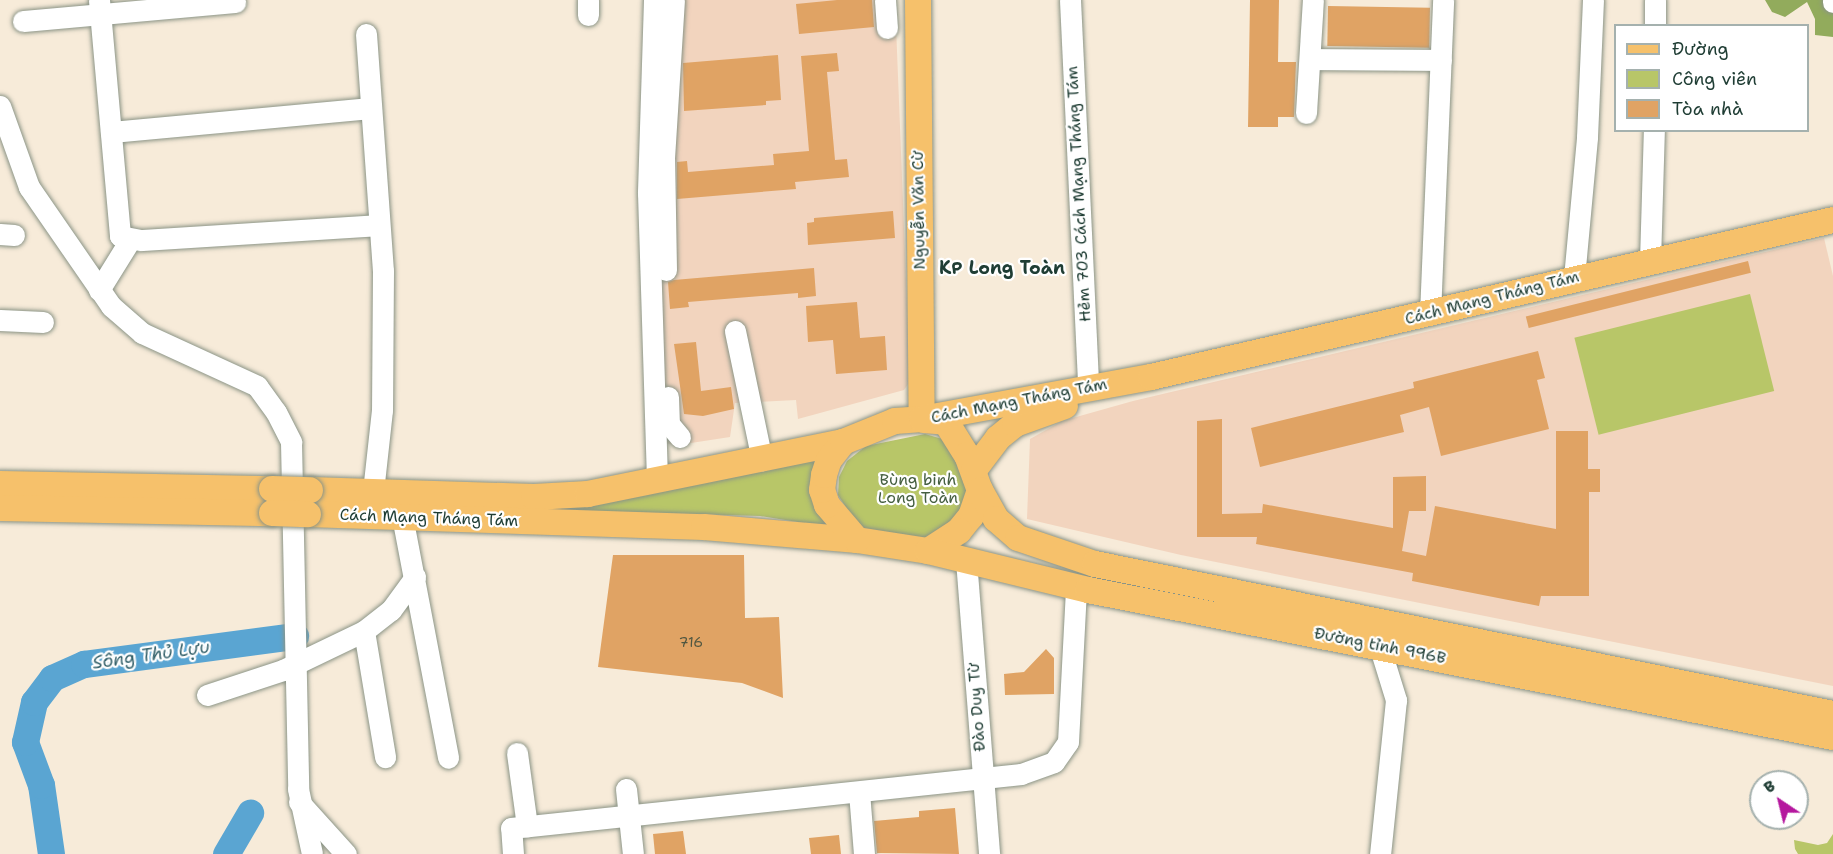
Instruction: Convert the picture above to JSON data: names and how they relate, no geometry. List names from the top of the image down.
{
  "streets": {
    "main road": ["Nguyễn Văn Cừ", "Cách Mạng Tháng Tám", "Đường tỉnh 996B"],
    "street": ["Hẻm 703 Cách Mạng Tháng Tám", "Đào Duy Từ"]
  },
  "crossings": [
    ["Hẻm 703 Cách Mạng Tháng Tám", "Cách Mạng Tháng Tám"],
    ["Nguyễn Văn Cừ", "Cách Mạng Tháng Tám"],
    ["Nguyễn Văn Cừ", "Đường tỉnh 996B"],
    ["Cách Mạng Tháng Tám", "Đường tỉnh 996B"],
    ["Đường tỉnh 996B", "Đào Duy Từ"]
  ],
  "districts": ["KP Long Toàn"],
  "water": ["Sông Thủ Lựu"],
  "parks": ["Bùng binh Long Toàn"],
  "house_numbers": ["716"],
  "legend": ["Đường", "Công viên", "Tòa nhà"],
  "north": "top left"
}
